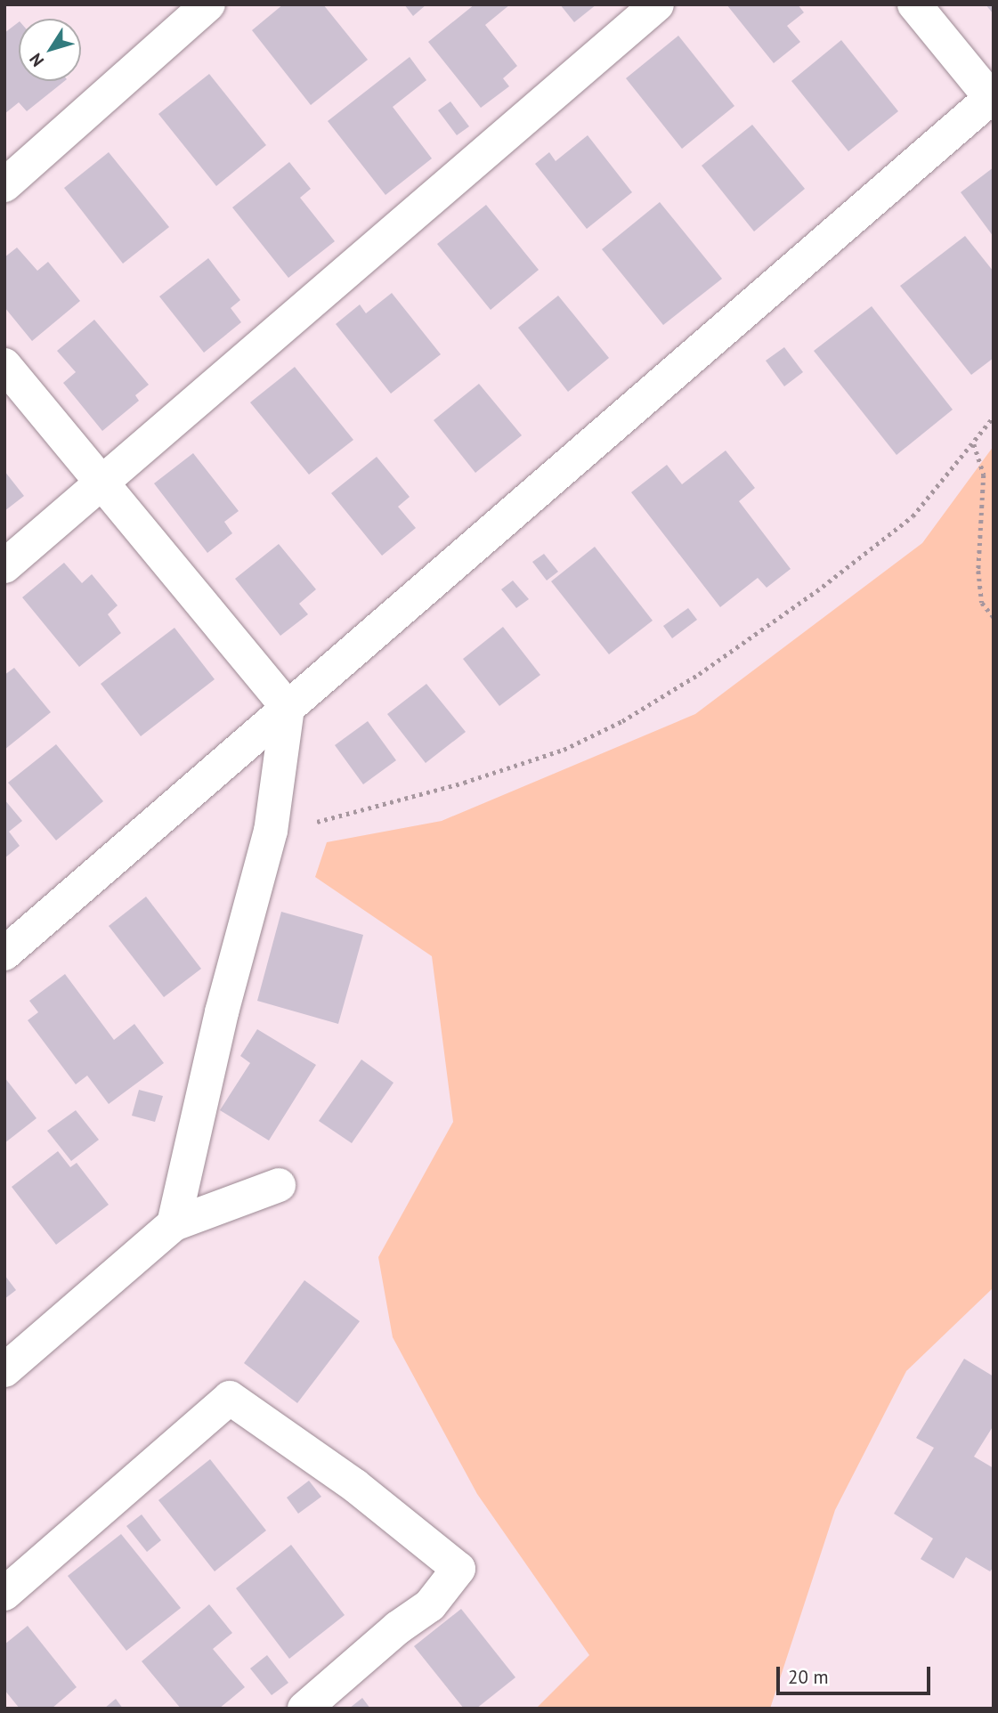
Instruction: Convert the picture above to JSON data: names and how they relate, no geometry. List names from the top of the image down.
{
  "scale_bar": "20 m",
  "north": "bottom left"
}
